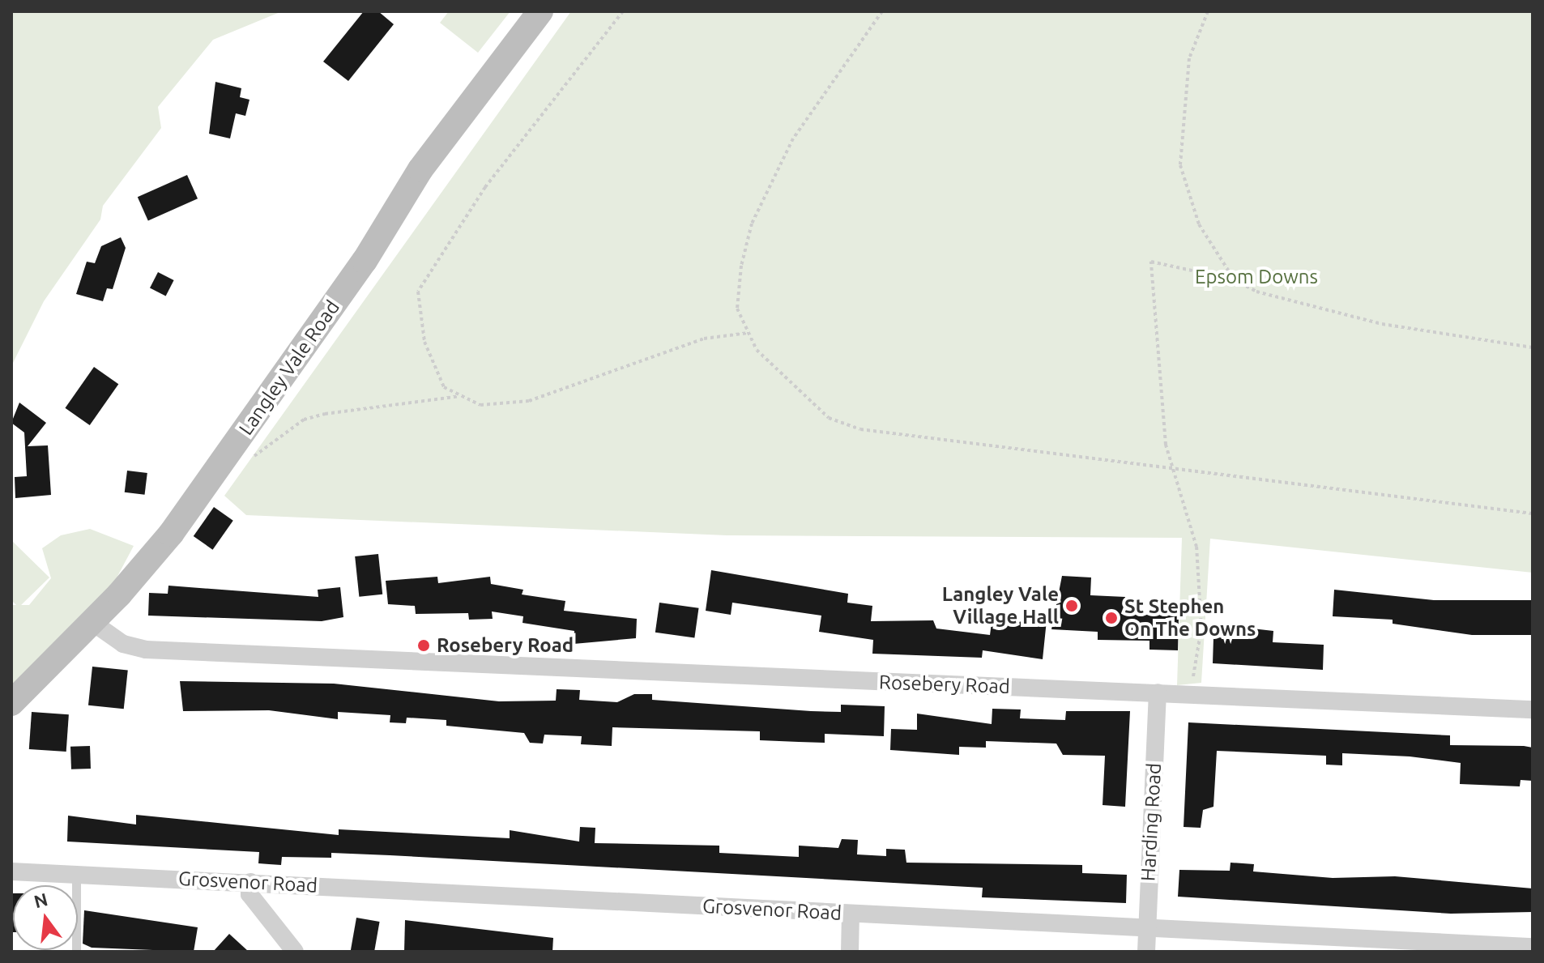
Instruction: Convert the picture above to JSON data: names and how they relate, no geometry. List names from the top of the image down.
{
  "streets": {
    "street": [
      "Langley Vale Road",
      "Rosebery Road",
      "Harding Road",
      "Grosvenor Road"
    ]
  },
  "crossings": [
    ["Langley Vale Road", "Rosebery Road"],
    ["Rosebery Road", "Harding Road"],
    ["Harding Road", "Grosvenor Road"]
  ],
  "parks": ["Epsom Downs"],
  "places": ["Langley Vale Village Hall", "St Stephen On The Downs", "Rosebery Road"],
  "north": "top"
}
